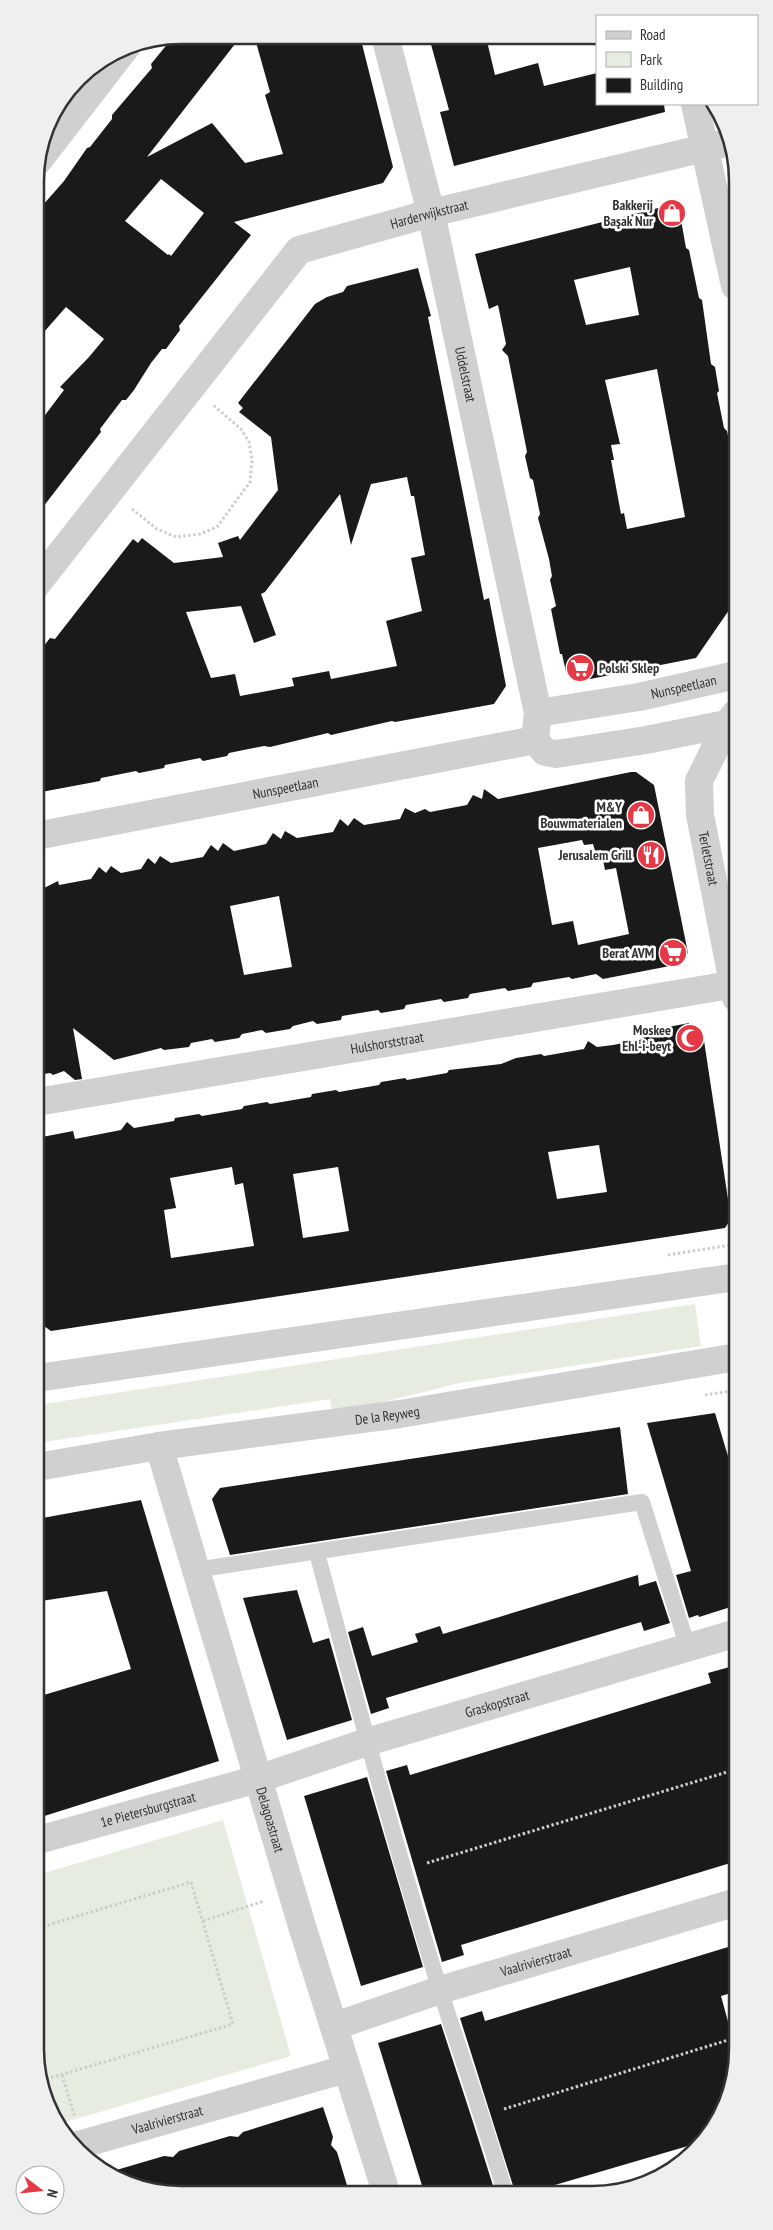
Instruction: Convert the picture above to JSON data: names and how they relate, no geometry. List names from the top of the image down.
{
  "streets": {
    "street": [
      "Harderwijkstraat",
      "Uddelstraat",
      "Nunspeetlaan",
      "Terletstraat",
      "Hulshorststraat",
      "De la Reyweg",
      "Graskopstraat",
      "1e Pietersburgstraat",
      "Delagoastraat",
      "Vaalrivierstraat"
    ]
  },
  "crossings": [
    ["Harderwijkstraat", "Uddelstraat"],
    ["Uddelstraat", "Nunspeetlaan"],
    ["De la Reyweg", "Delagoastraat"],
    ["Graskopstraat", "1e Pietersburgstraat"],
    ["Graskopstraat", "Delagoastraat"],
    ["1e Pietersburgstraat", "Delagoastraat"],
    ["Delagoastraat", "Vaalrivierstraat"]
  ],
  "places": {
    "shop": ["Bakkerij Başak Nur", "M&Y Bouwmaterialen"],
    "supermarket": ["Polski Sklep", "Berat AVM"],
    "restaurant": ["Jerusalem Grill"],
    "mosque": ["Moskee Ehl-i-beyt"]
  },
  "legend": ["Road", "Park", "Building"],
  "north": "right"
}
